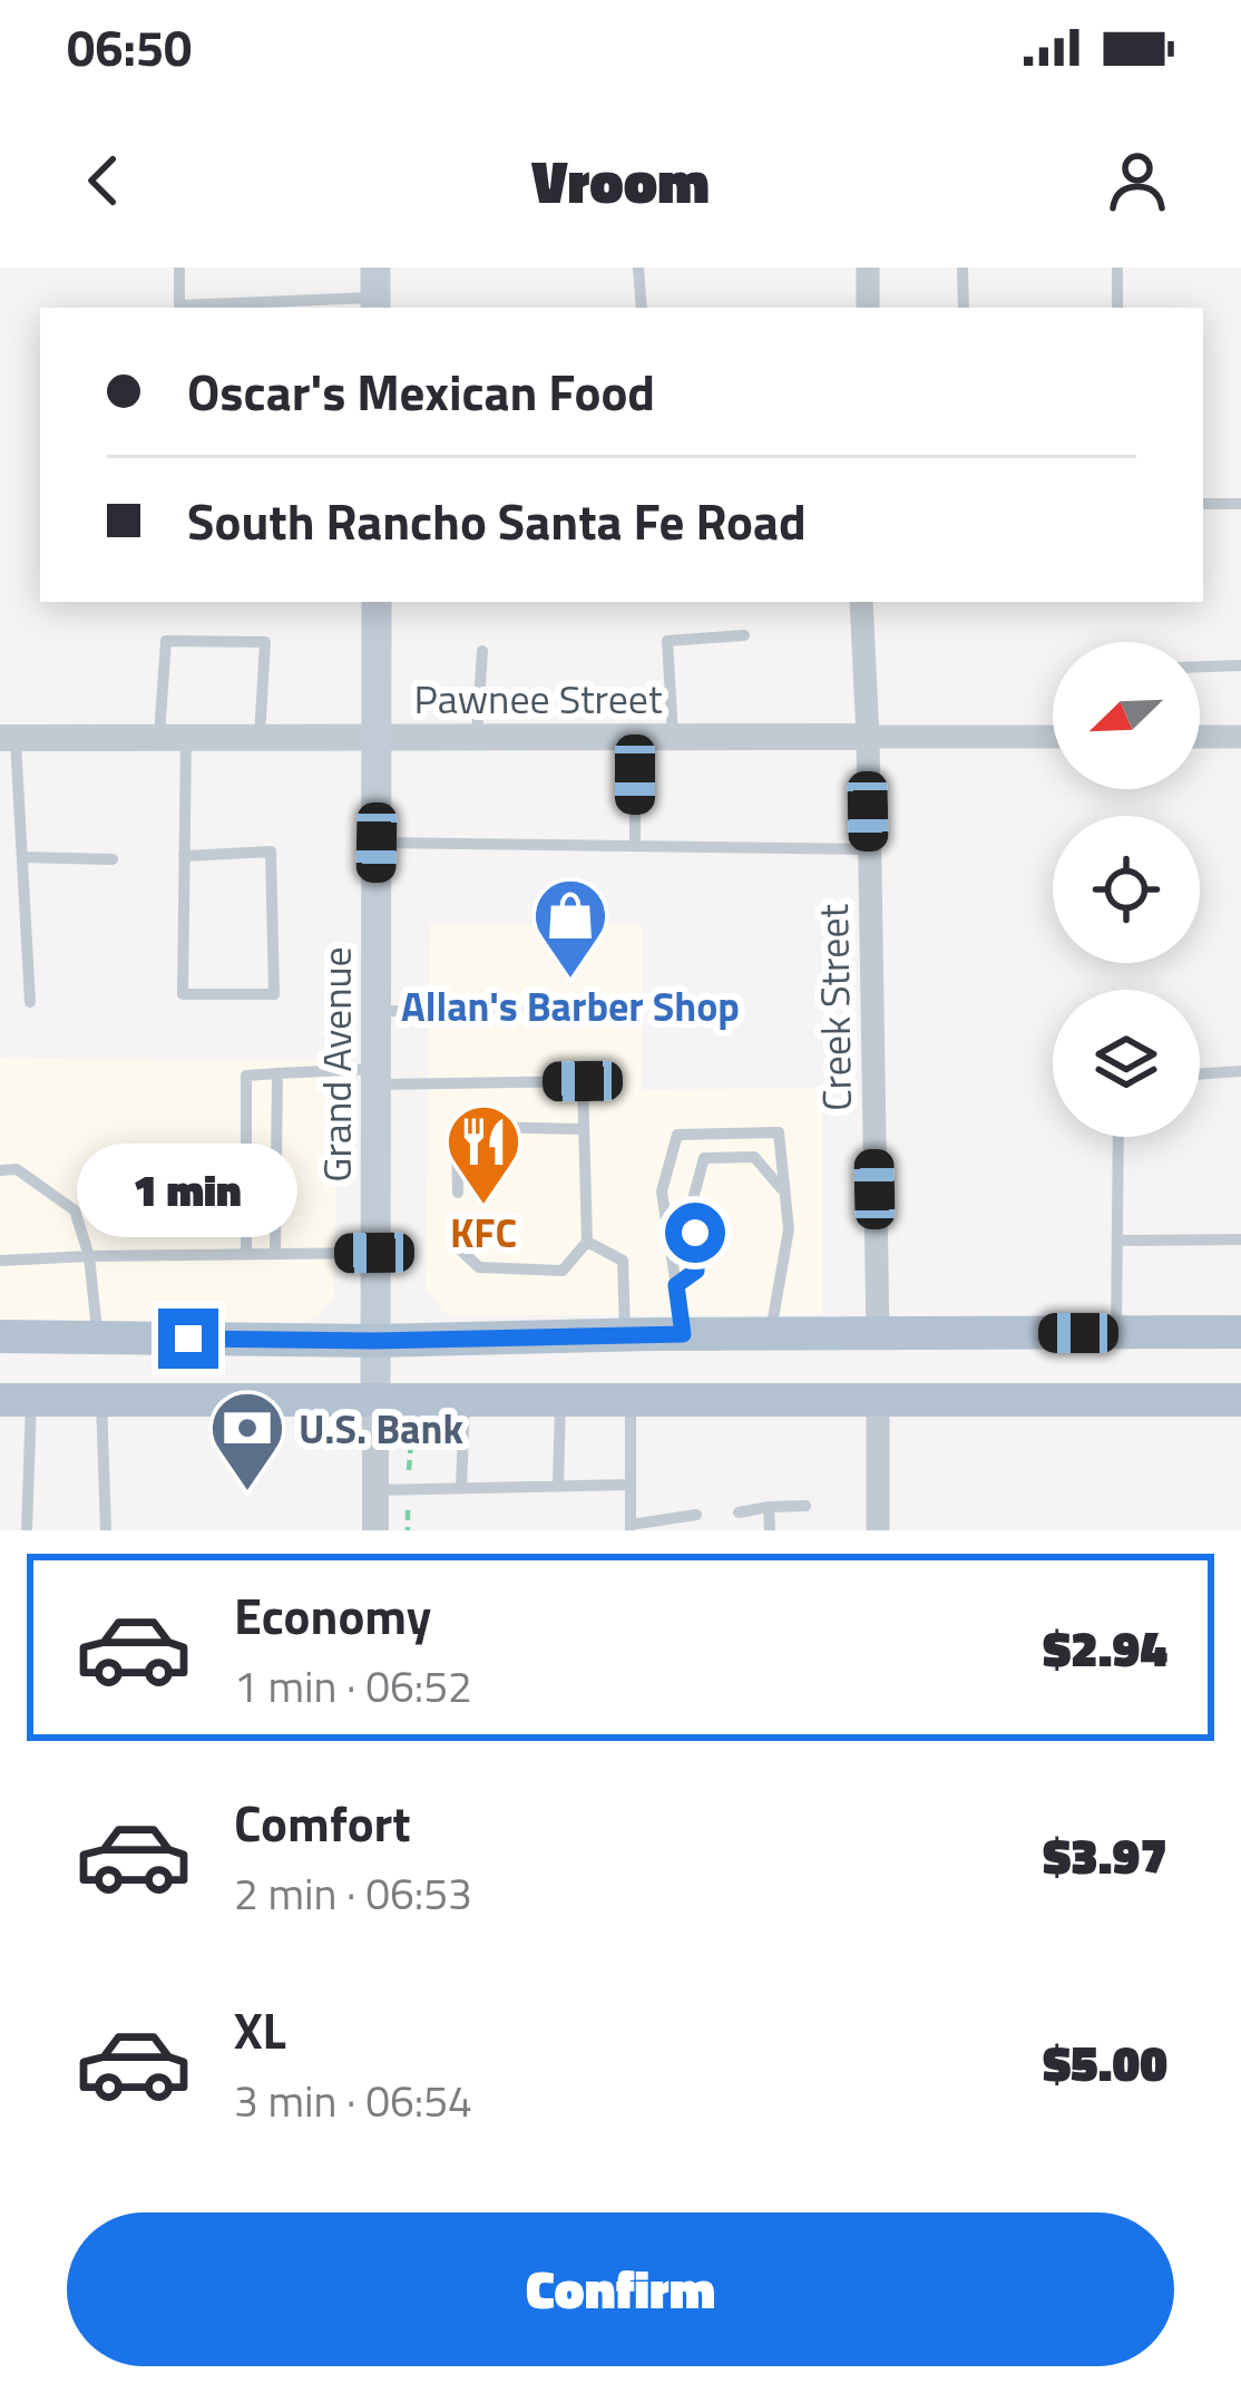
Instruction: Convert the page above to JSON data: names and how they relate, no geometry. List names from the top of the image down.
{
  "streets": {
    "main road": ["Grand Avenue"],
    "street": ["Pawnee Street", "Creek Street"]
  },
  "crossings": [
    ["Pawnee Street", "Creek Street"],
    ["Pawnee Street", "Grand Avenue"]
  ],
  "places": {
    "shop": ["Allan's Barber Shop"],
    "restaurant": ["KFC"],
    "bank": ["U.S. Bank"]
  },
  "north": "bottom left",
  "page": {
    "status": "06:50",
    "header": "Vroom",
    "banner": ["Oscar's Mexican Food", "South Rancho Santa Fe Road"],
    "bubble": "1 min",
    "list": [
      {
        "name": "Economy",
        "note": "1 min · 06:52",
        "value": "$2.94"
      },
      {
        "name": "Comfort",
        "note": "2 min · 06:53",
        "value": "$3.97"
      },
      {
        "name": "XL",
        "note": "3 min · 06:54",
        "value": "$5.00"
      }
    ],
    "buttons": "Confirm"
  }
}
